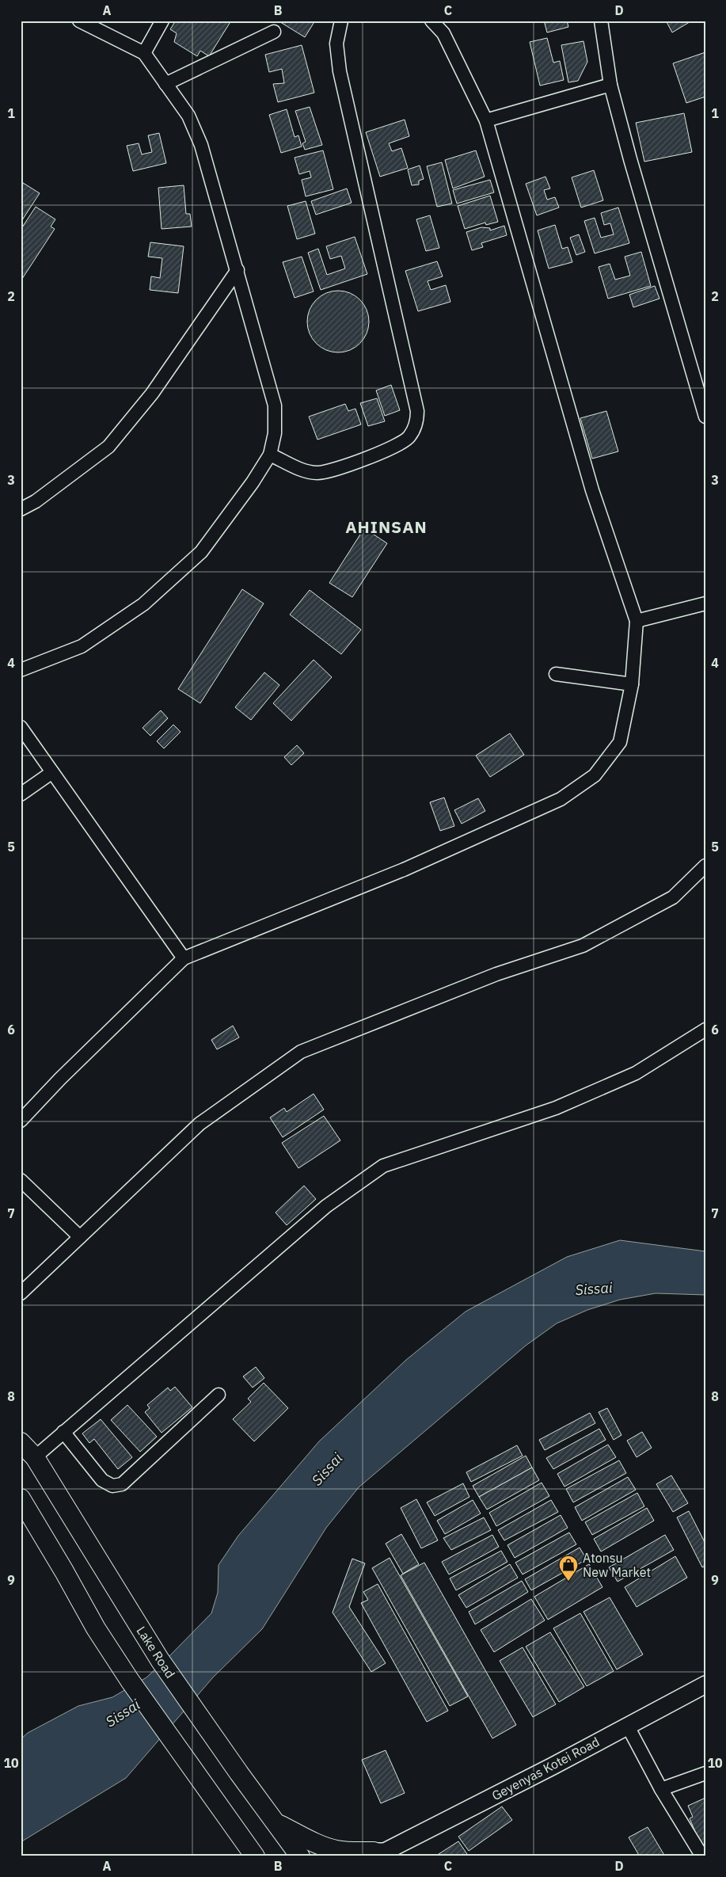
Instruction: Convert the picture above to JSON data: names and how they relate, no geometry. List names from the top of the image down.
{
  "streets": {
    "main road": ["Lake Road"],
    "street": ["Geyenyas Kotei Road"]
  },
  "districts": ["AHINSAN"],
  "water": ["Sissai"],
  "places": {
    "shop": ["Atonsu New Market"]
  },
  "grid": {
    "columns": [
      "A",
      "B",
      "C",
      "D"
    ],
    "rows": [
      "1",
      "2",
      "3",
      "4",
      "5",
      "6",
      "7",
      "8",
      "9",
      "10"
    ]
  }
}
